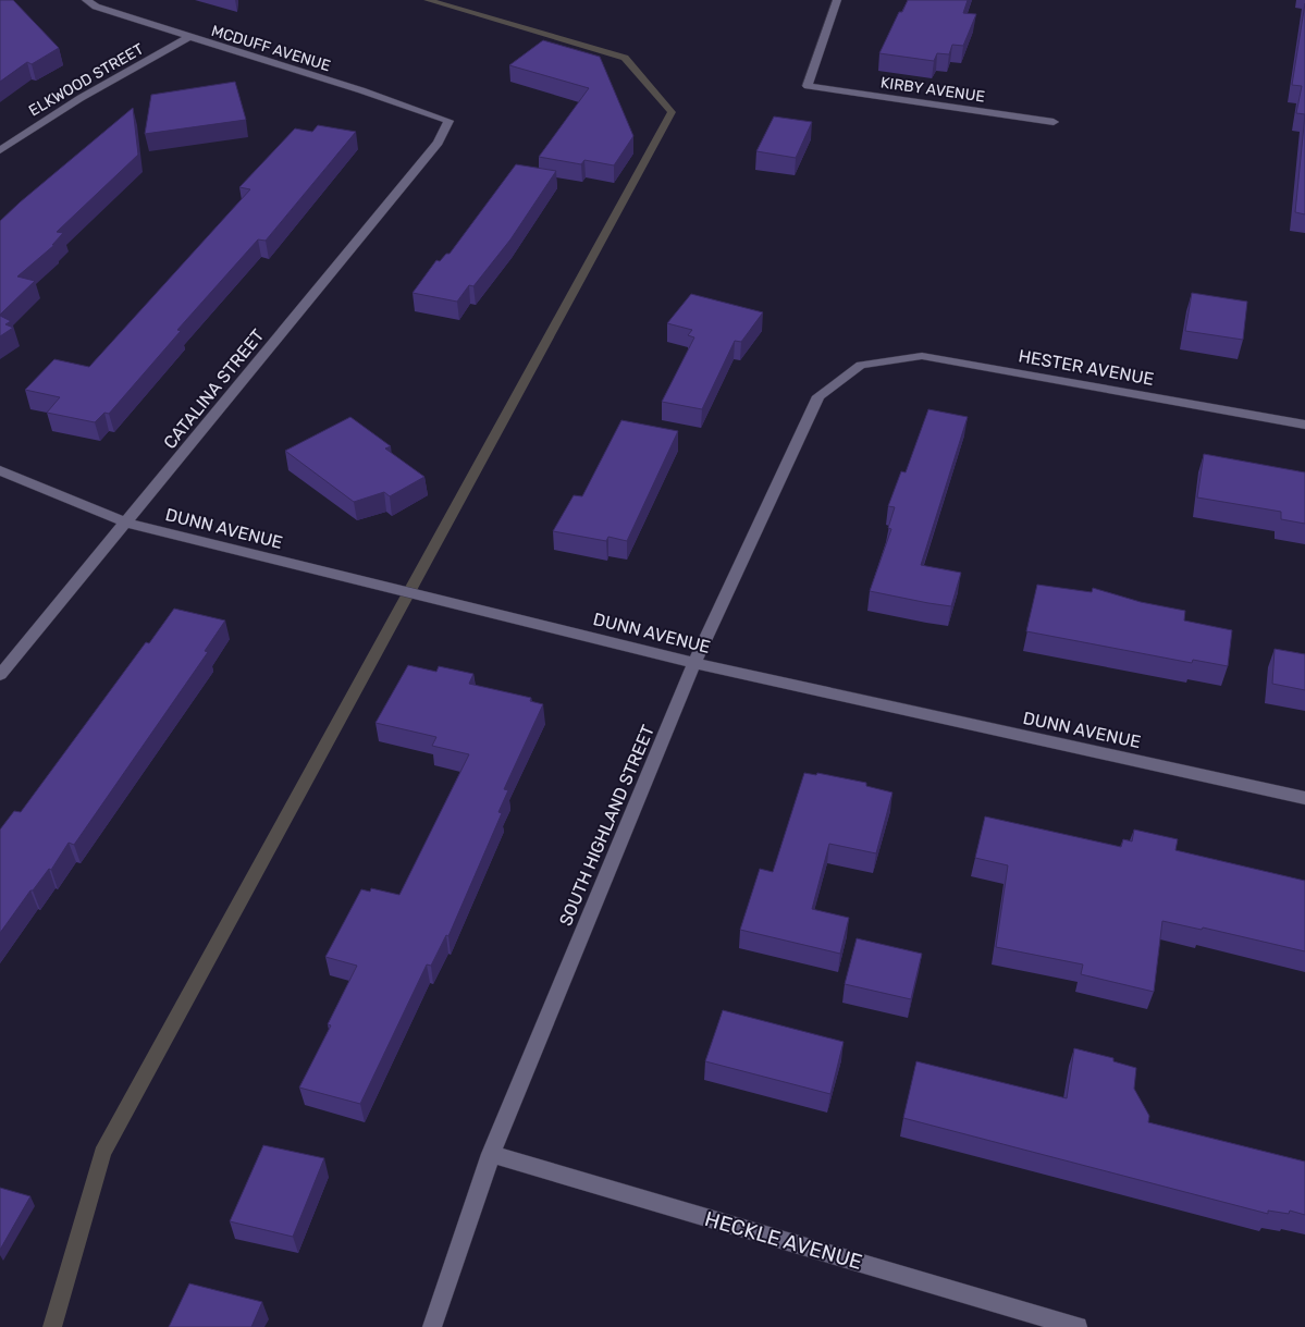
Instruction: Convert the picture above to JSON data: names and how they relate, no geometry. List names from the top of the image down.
{
  "streets": {
    "street": [
      "MCDUFF AVENUE",
      "ELKWOOD STREET",
      "KIRBY AVENUE",
      "HESTER AVENUE",
      "CATALINA STREET",
      "DUNN AVENUE",
      "SOUTH HIGHLAND STREET",
      "HECKLE AVENUE"
    ]
  },
  "crossings": [
    ["MCDUFF AVENUE", "ELKWOOD STREET"],
    ["MCDUFF AVENUE", "CATALINA STREET"],
    ["HESTER AVENUE", "SOUTH HIGHLAND STREET"],
    ["CATALINA STREET", "DUNN AVENUE"],
    ["DUNN AVENUE", "SOUTH HIGHLAND STREET"],
    ["SOUTH HIGHLAND STREET", "HECKLE AVENUE"]
  ]
}
